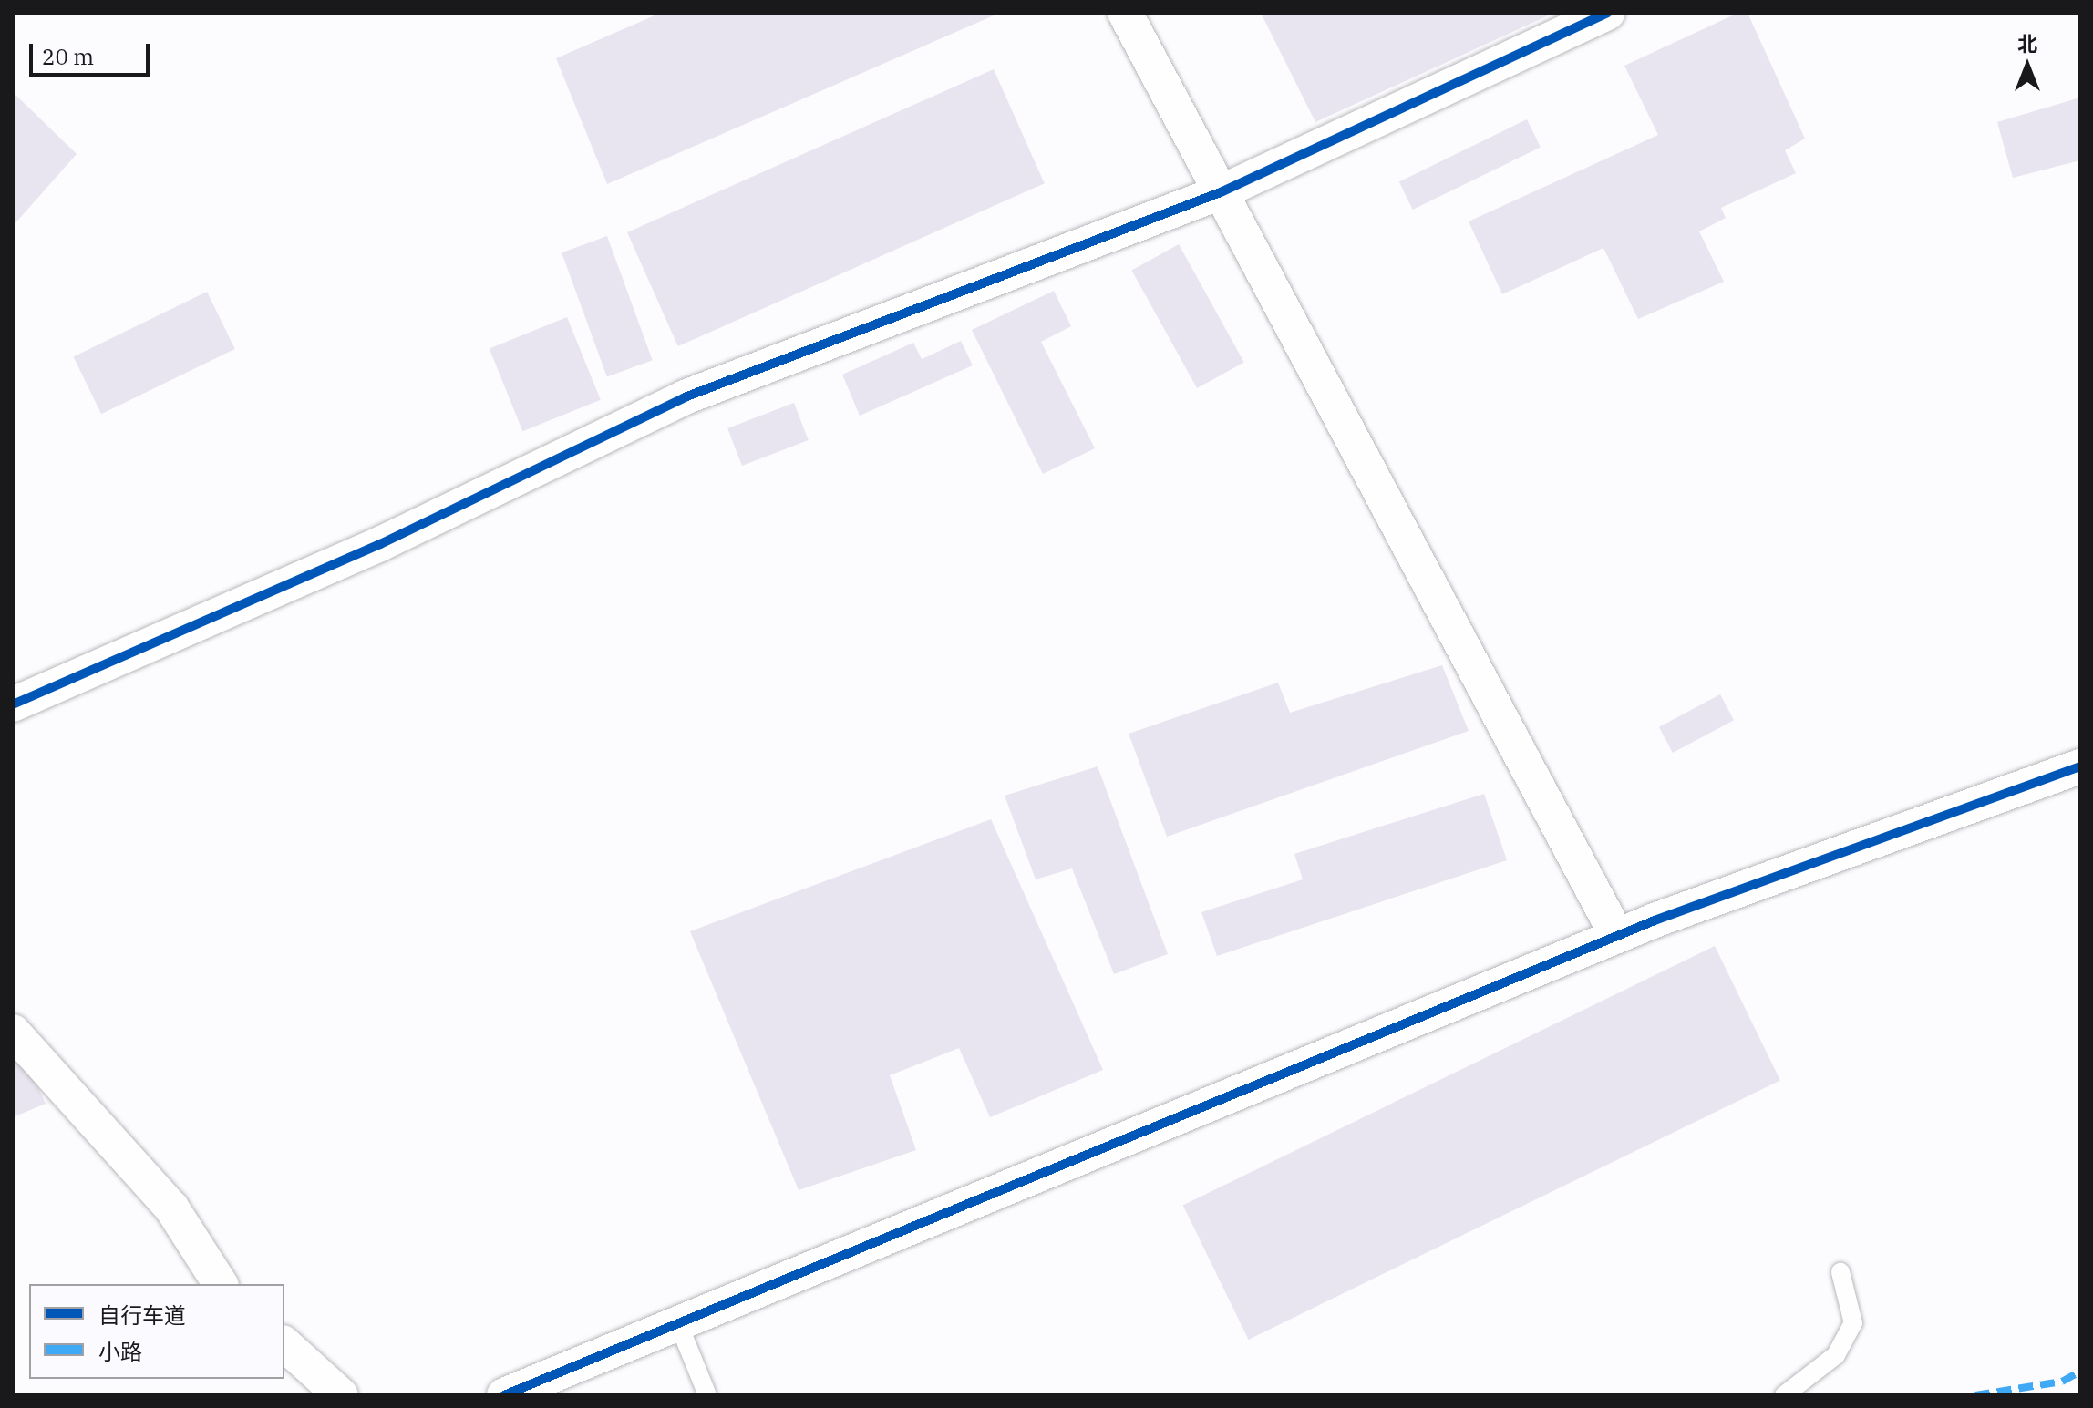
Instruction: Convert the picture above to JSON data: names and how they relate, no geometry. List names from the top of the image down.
{
  "legend": ["自行车道", "小路"],
  "scale_bar": "20 m",
  "north": "top"
}
